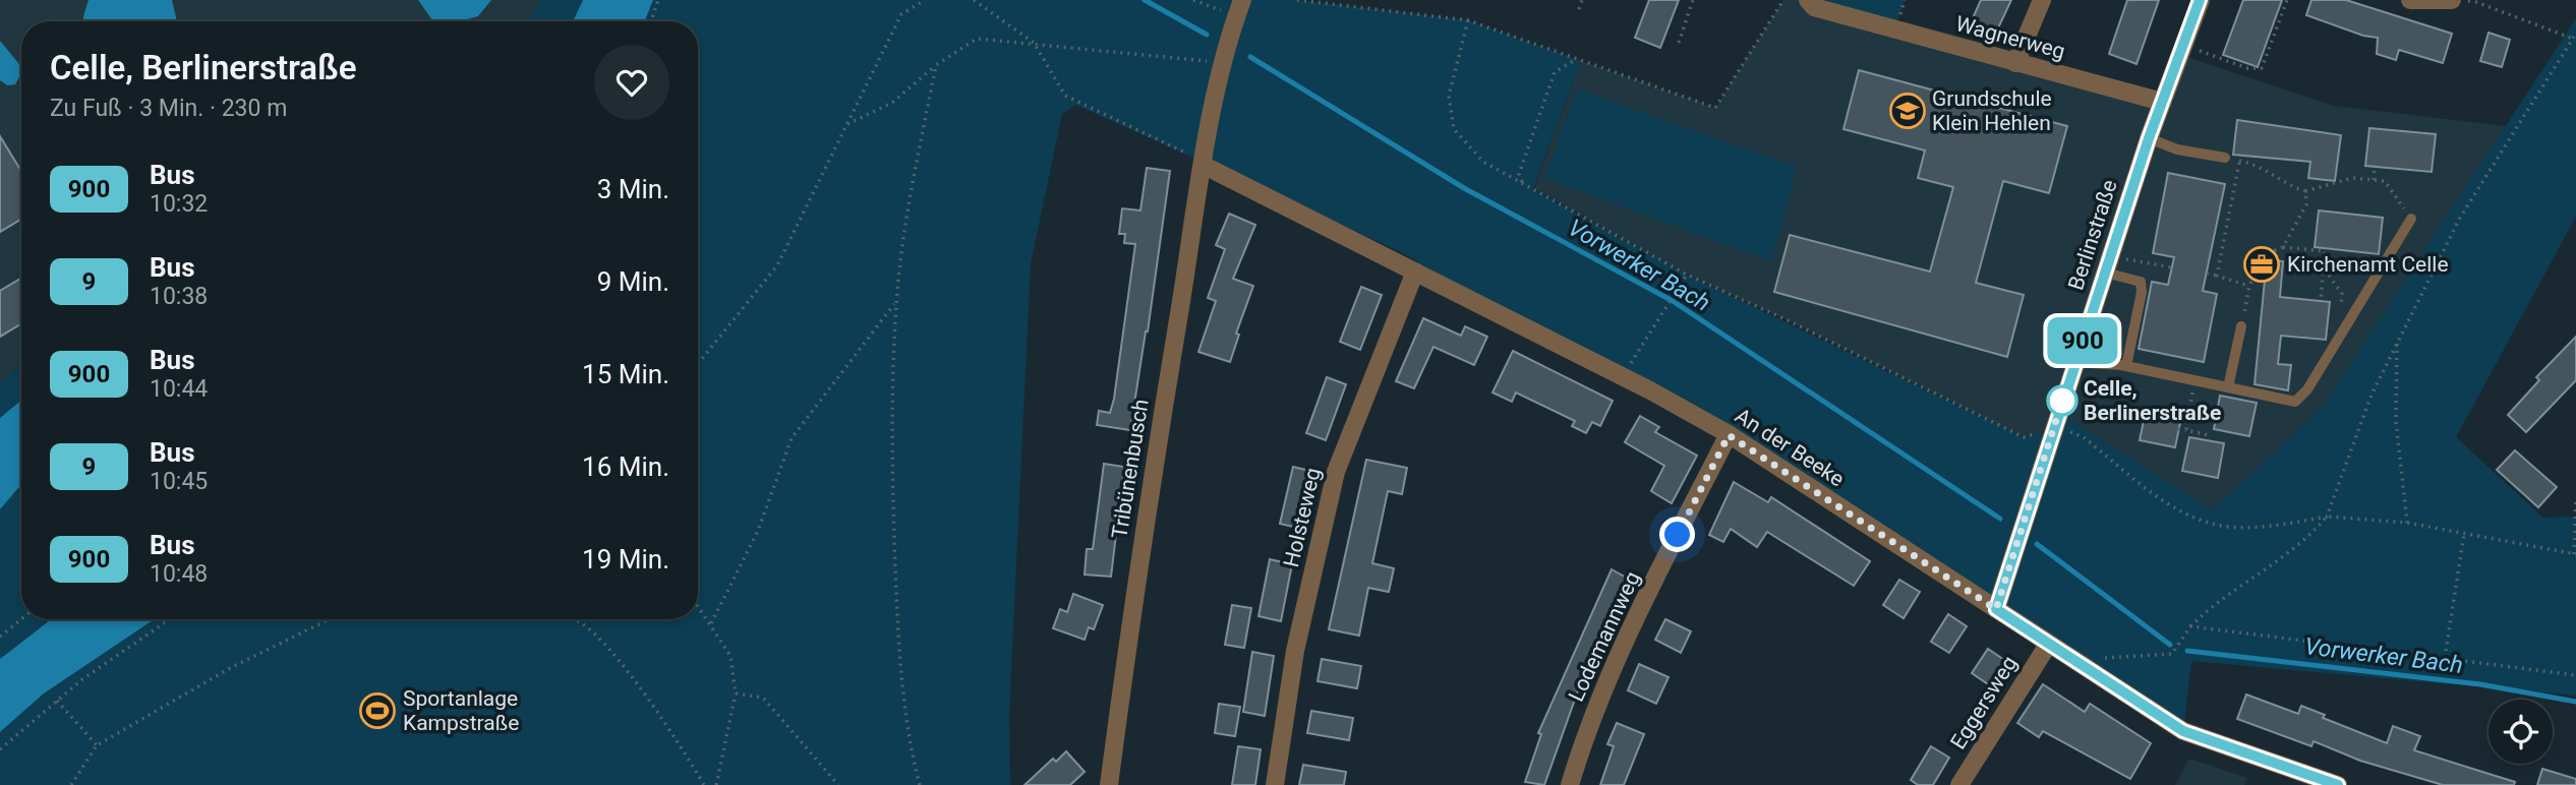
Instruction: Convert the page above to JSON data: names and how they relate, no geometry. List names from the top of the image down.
{
  "streets": {
    "street": [
      "Wagnerweg",
      "Berlinstraße",
      "An der Beeke",
      "Tribünenbusch",
      "Holsteweg",
      "Lodemannweg",
      "Eggersweg"
    ]
  },
  "crossings": [
    ["Wagnerweg", "Berlinstraße"],
    ["Berlinstraße", "An der Beeke"],
    ["An der Beeke", "Tribünenbusch"],
    ["An der Beeke", "Holsteweg"],
    ["An der Beeke", "Lodemannweg"],
    ["An der Beeke", "Eggersweg"]
  ],
  "water": ["Vorwerker Bach"],
  "places": {
    "school or university": ["Grundschule Klein Hehlen"],
    "office": ["Kirchenamt Celle"],
    "other": ["Celle, Berlinerstraße"],
    "sports": ["Sportanlage Kampstraße"]
  },
  "lines": ["bus line 900"],
  "page": {
    "on_map": "900",
    "heading": ["Celle, Berlinerstraße", "Zu Fuß · 3 Min. · 230 m"],
    "list": [
      {
        "mark": "900",
        "name": "Bus",
        "note": "10:32",
        "value": "3 Min."
      },
      {
        "mark": "9",
        "name": "Bus",
        "note": "10:38",
        "value": "9 Min."
      },
      {
        "mark": "900",
        "name": "Bus",
        "note": "10:44",
        "value": "15 Min."
      },
      {
        "mark": "9",
        "name": "Bus",
        "note": "10:45",
        "value": "16 Min."
      },
      {
        "mark": "900",
        "name": "Bus",
        "note": "10:48",
        "value": "19 Min."
      }
    ]
  }
}
